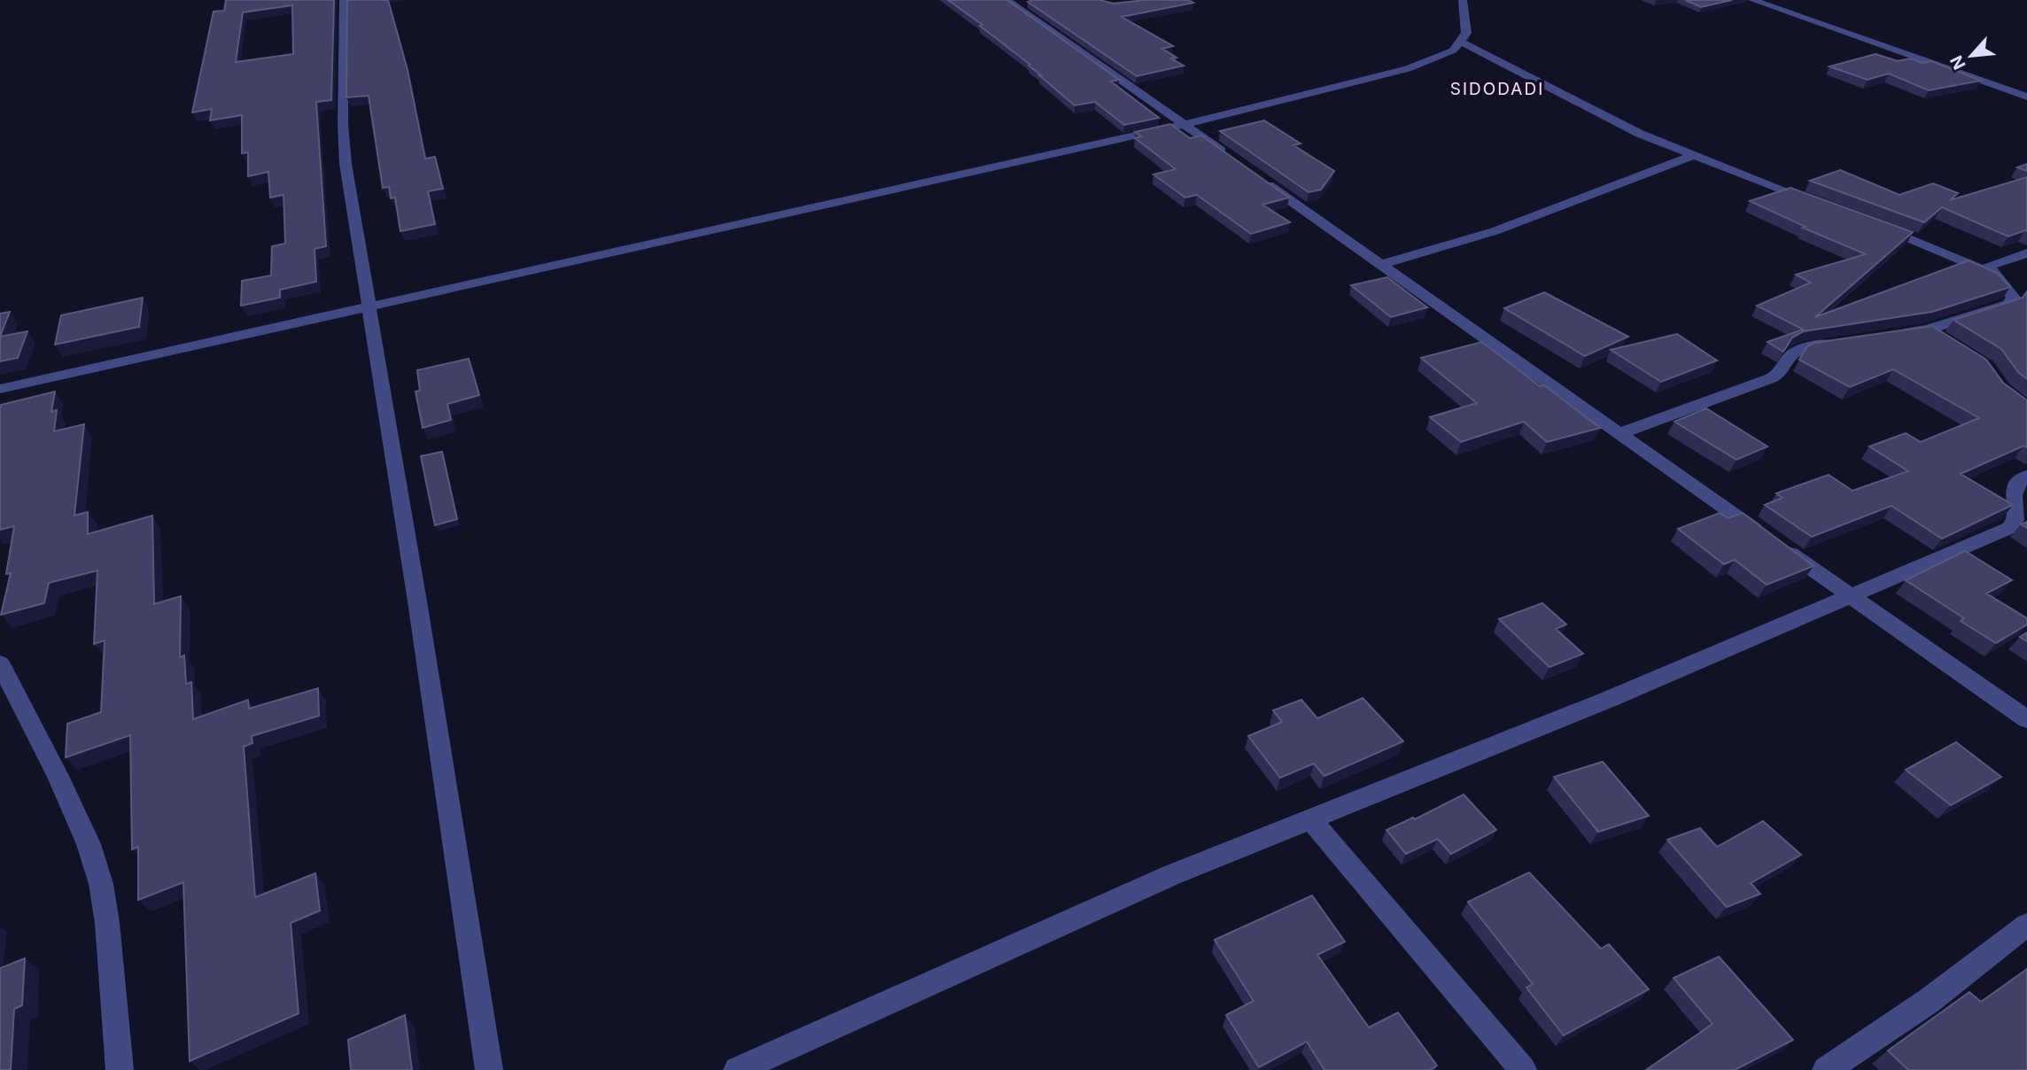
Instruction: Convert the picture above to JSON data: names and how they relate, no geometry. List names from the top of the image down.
{
  "districts": ["SIDODADI"],
  "north": "bottom left"
}
